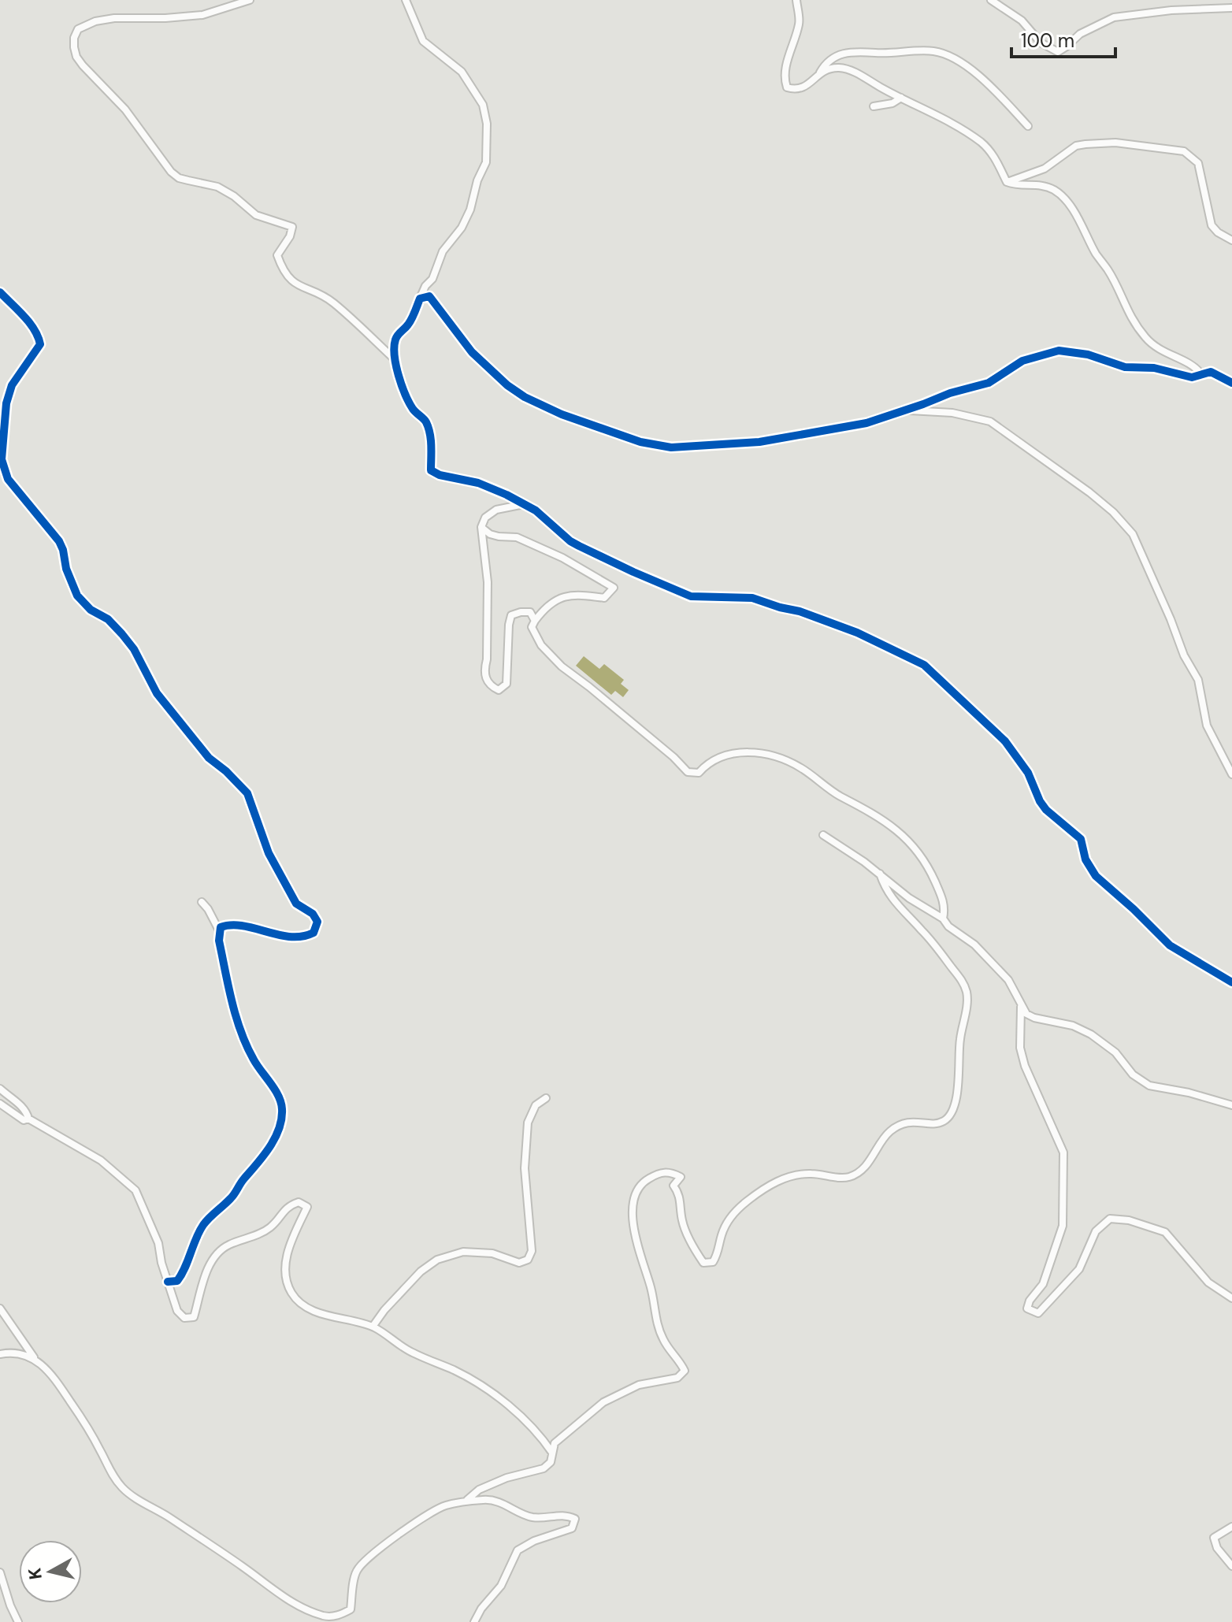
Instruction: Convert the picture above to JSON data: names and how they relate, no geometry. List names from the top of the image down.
{
  "scale_bar": "100 m",
  "north": "left"
}
